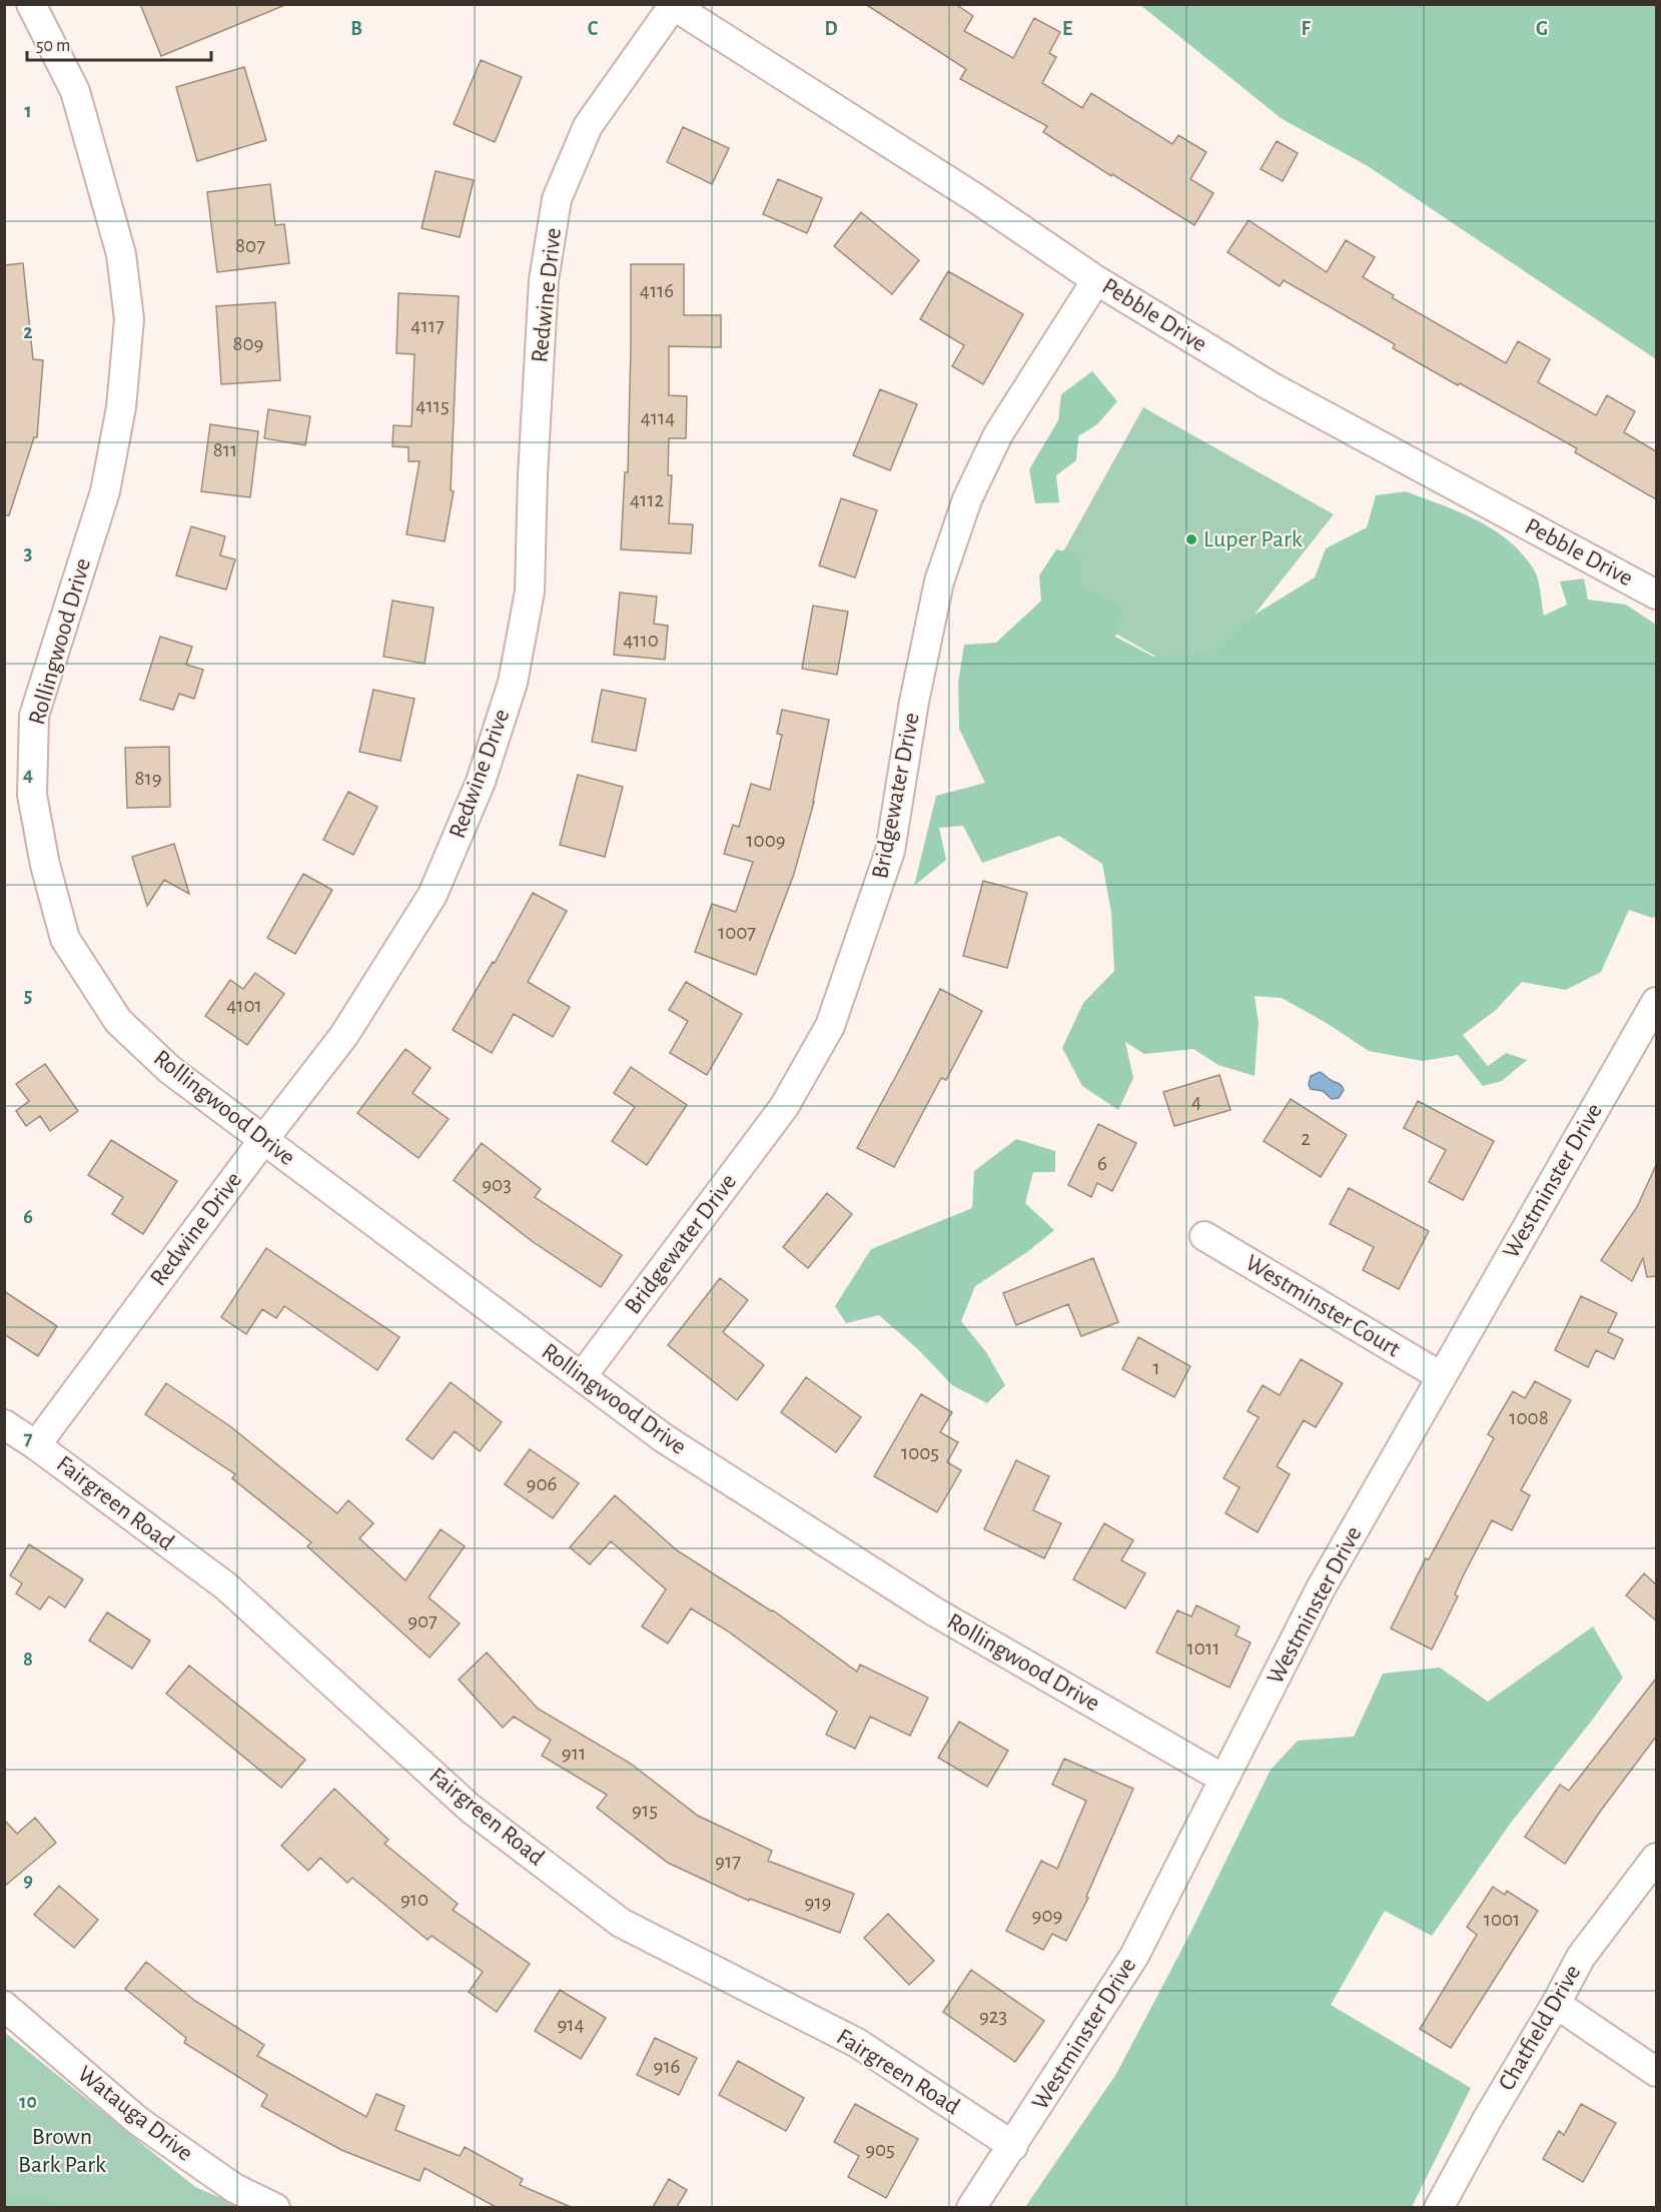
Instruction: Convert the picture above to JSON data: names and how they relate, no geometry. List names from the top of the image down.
{
  "streets": {
    "street": [
      "Redwine Drive",
      "Pebble Drive",
      "Rollingwood Drive",
      "Bridgewater Drive",
      "Westminster Drive",
      "Westminster Court",
      "Fairgreen Road",
      "Chatfield Drive",
      "Watauga Drive"
    ]
  },
  "crossings": [
    ["Redwine Drive", "Pebble Drive"],
    ["Redwine Drive", "Rollingwood Drive"],
    ["Redwine Drive", "Fairgreen Road"],
    ["Pebble Drive", "Bridgewater Drive"],
    ["Rollingwood Drive", "Bridgewater Drive"],
    ["Rollingwood Drive", "Westminster Drive"],
    ["Westminster Drive", "Westminster Court"],
    ["Westminster Drive", "Fairgreen Road"]
  ],
  "parks": ["Brown Bark Park"],
  "places": ["Luper Park"],
  "house_numbers": [
    "807",
    "4116",
    "4117",
    "809",
    "4115",
    "4114",
    "811",
    "4112",
    "4110",
    "819",
    "1009",
    "1007",
    "4101",
    "4",
    "2",
    "6",
    "903",
    "1",
    "1008",
    "1005",
    "906",
    "907",
    "1011",
    "911",
    "915",
    "917",
    "910",
    "919",
    "909",
    "1001",
    "923",
    "914",
    "916",
    "905"
  ],
  "scale_bar": "50 m",
  "grid": {
    "columns": [
      "B",
      "C",
      "D",
      "E",
      "F",
      "G"
    ],
    "rows": [
      "1",
      "2",
      "3",
      "4",
      "5",
      "6",
      "7",
      "8",
      "9",
      "10"
    ]
  }
}
